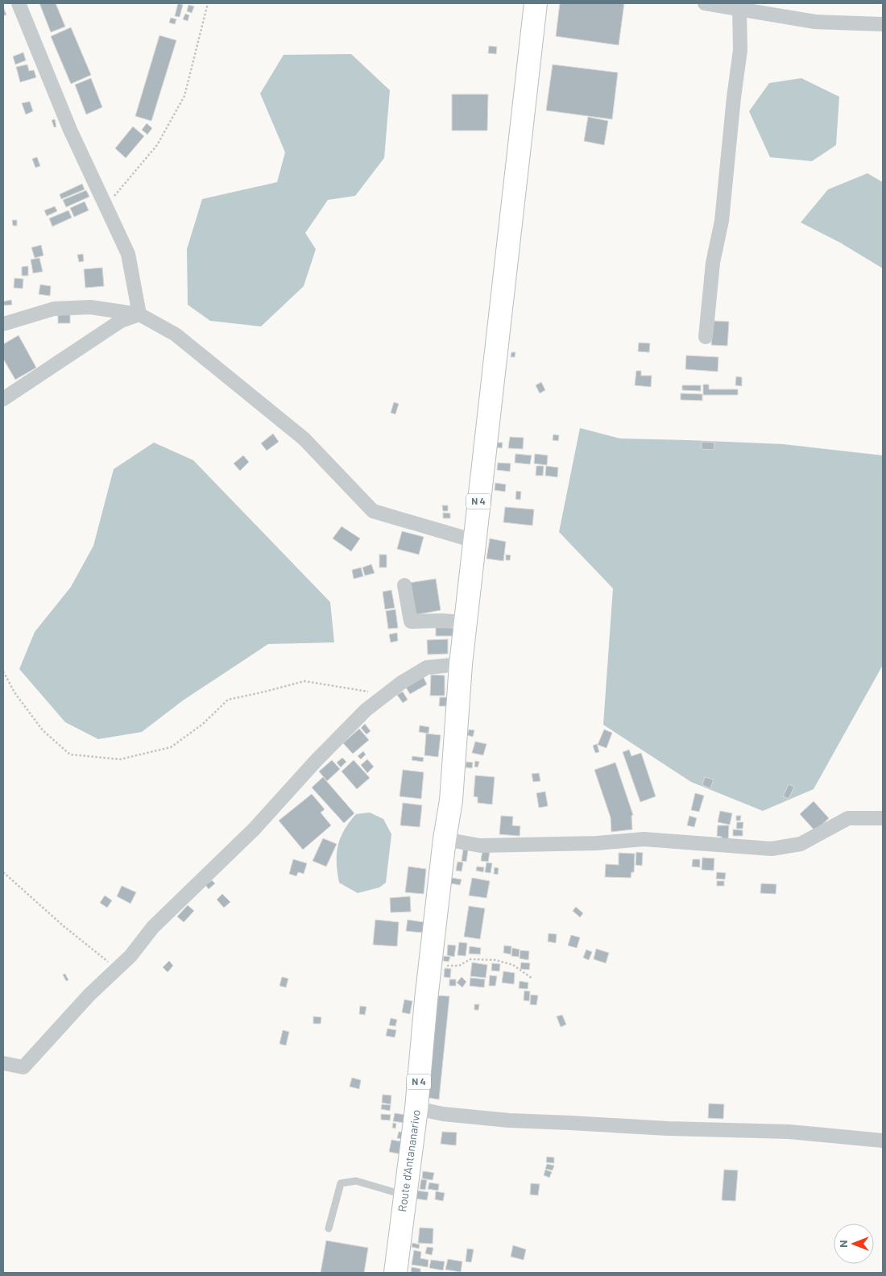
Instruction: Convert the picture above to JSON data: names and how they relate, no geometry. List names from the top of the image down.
{
  "streets": {
    "main road": ["N 4", "Route d'Antananarivo"]
  },
  "crossings": [
    ["N 4", "Route d'Antananarivo"]
  ],
  "north": "left"
}
